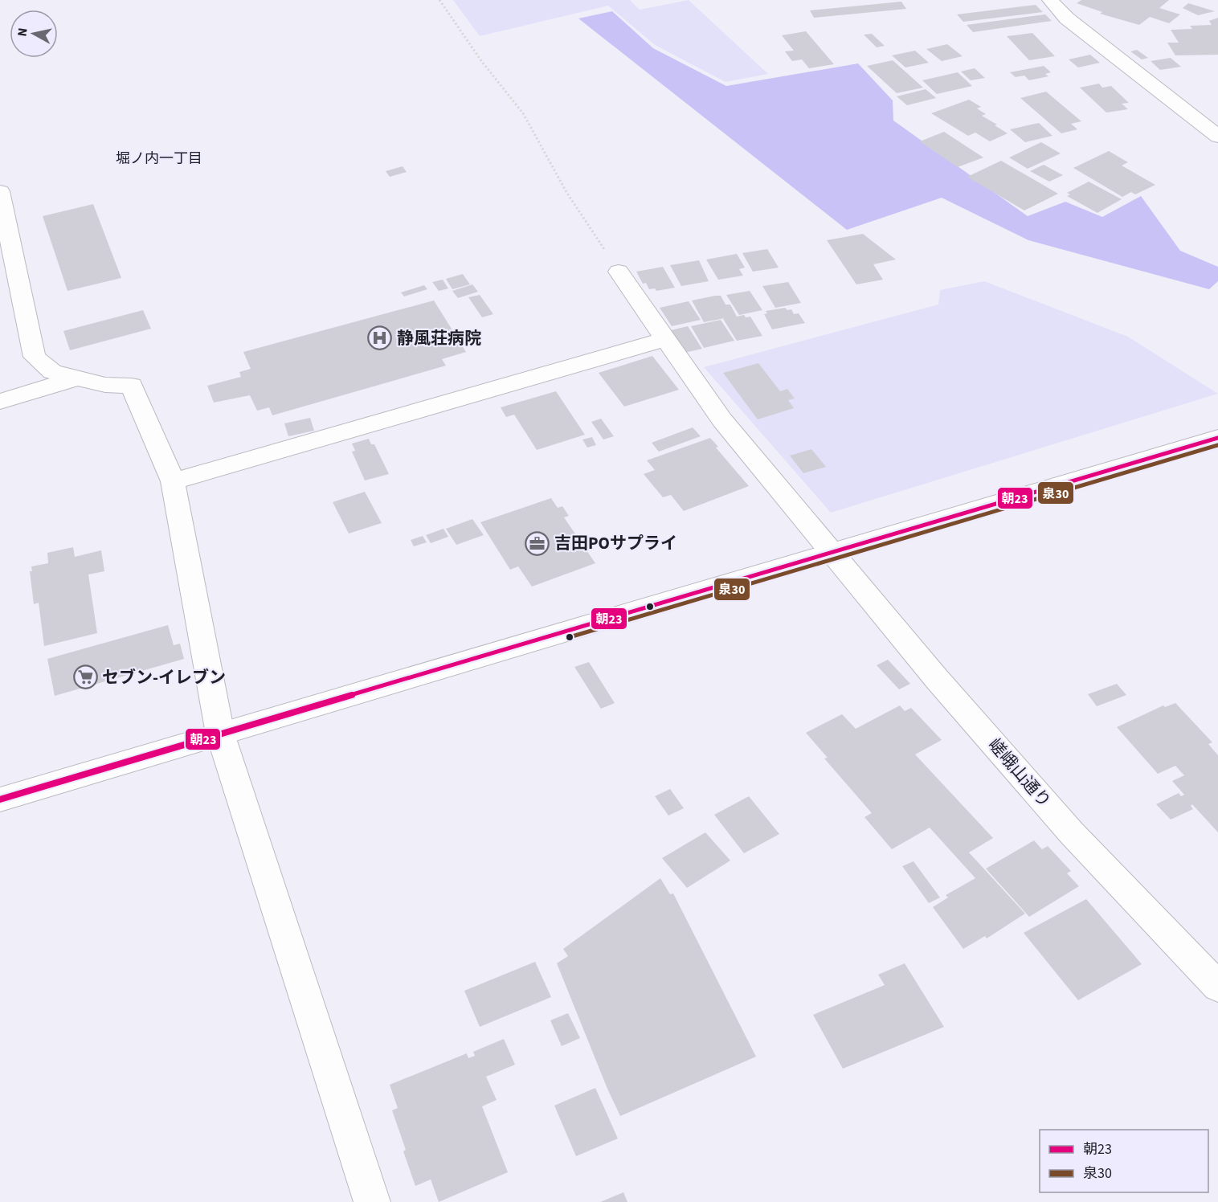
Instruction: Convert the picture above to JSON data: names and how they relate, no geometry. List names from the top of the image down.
{
  "streets": {
    "street": ["嵯峨山通り"]
  },
  "districts": ["堀ノ内一丁目"],
  "places": {
    "hospital": ["静風荘病院"],
    "office": ["吉田POサプライ"],
    "supermarket": ["セブン-イレブン"]
  },
  "lines": ["transit line 朝23", "transit line 泉30"],
  "legend": ["朝23", "泉30"],
  "north": "left"
}
